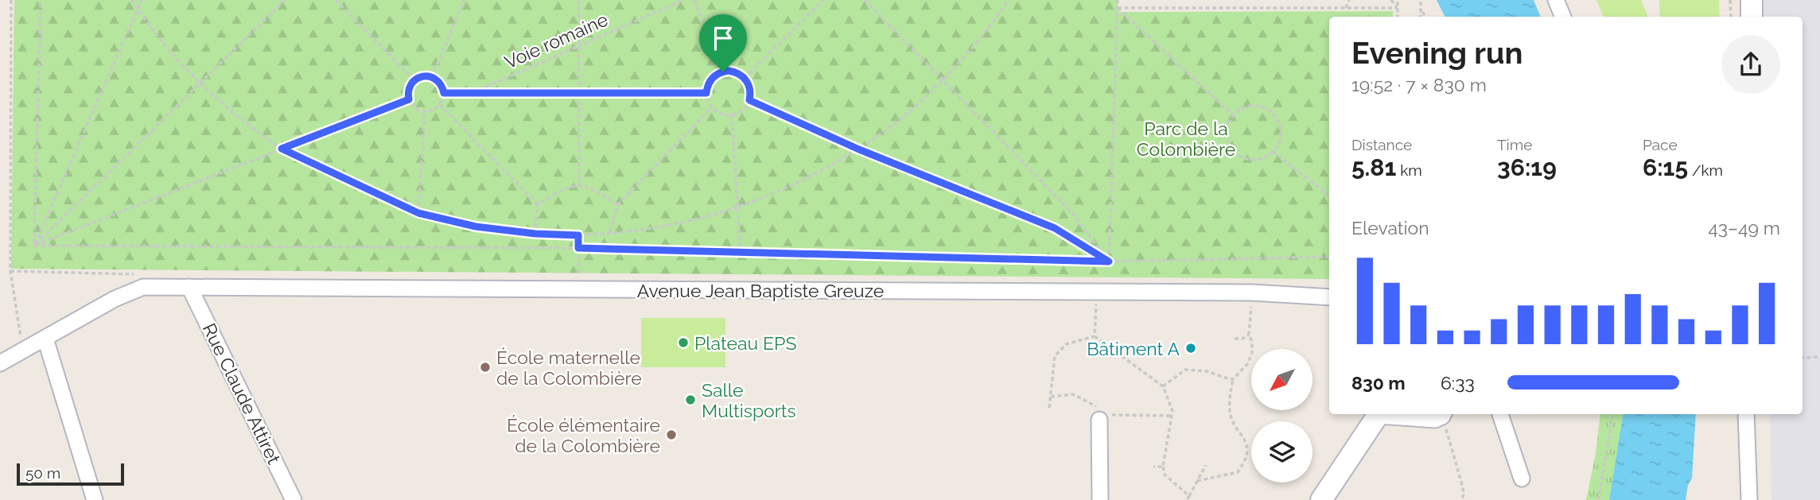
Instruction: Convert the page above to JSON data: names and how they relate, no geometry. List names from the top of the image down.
{
  "streets": {
    "street": ["Avenue Jean Baptiste Greuze", "Rue Claude Attiret"],
    "path": ["Voie romaine"]
  },
  "crossings": [
    ["Avenue Jean Baptiste Greuze", "Rue Claude Attiret"]
  ],
  "parks": ["Parc de la Colombière"],
  "places": [
    "Plateau EPS",
    "Bâtiment A",
    "École maternelle de la Colombière",
    "Salle Multisports",
    "École élémentaire de la Colombière"
  ],
  "scale_bar": "50 m",
  "north": "bottom left",
  "page": {
    "heading": ["Evening run", "19:52 · 7 × 830 m"],
    "stats": [
      ["Distance", "5.81 km"],
      ["Time", "36:19"],
      ["Pace", "6:15 /km"]
    ],
    "chart": ["Elevation", "43–49 m"],
    "list": [
      {
        "name": "830 m",
        "note": "6:33"
      }
    ],
    "scale": "50 m"
  }
}
